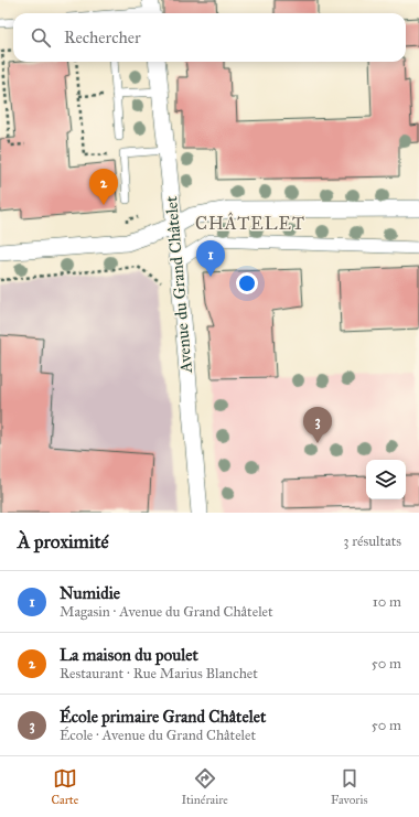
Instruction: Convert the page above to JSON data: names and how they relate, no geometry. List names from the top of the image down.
{
  "streets": {
    "street": ["Avenue du Grand Châtelet"]
  },
  "districts": ["CHÂTELET"],
  "page": {
    "search": "Rechercher",
    "pins": ["2", "1", "3"],
    "heading": ["À proximité", "3 résultats"],
    "list": [
      {
        "mark": "1",
        "name": "Numidie",
        "note": "Magasin · Avenue du Grand Châtelet",
        "value": "10 m"
      },
      {
        "mark": "2",
        "name": "La maison du poulet",
        "note": "Restaurant · Rue Marius Blanchet",
        "value": "50 m"
      },
      {
        "mark": "3",
        "name": "École primaire Grand Châtelet",
        "note": "École · Avenue du Grand Châtelet",
        "value": "50 m"
      }
    ],
    "nav": ["Carte", "Itinéraire", "Favoris"]
  }
}
